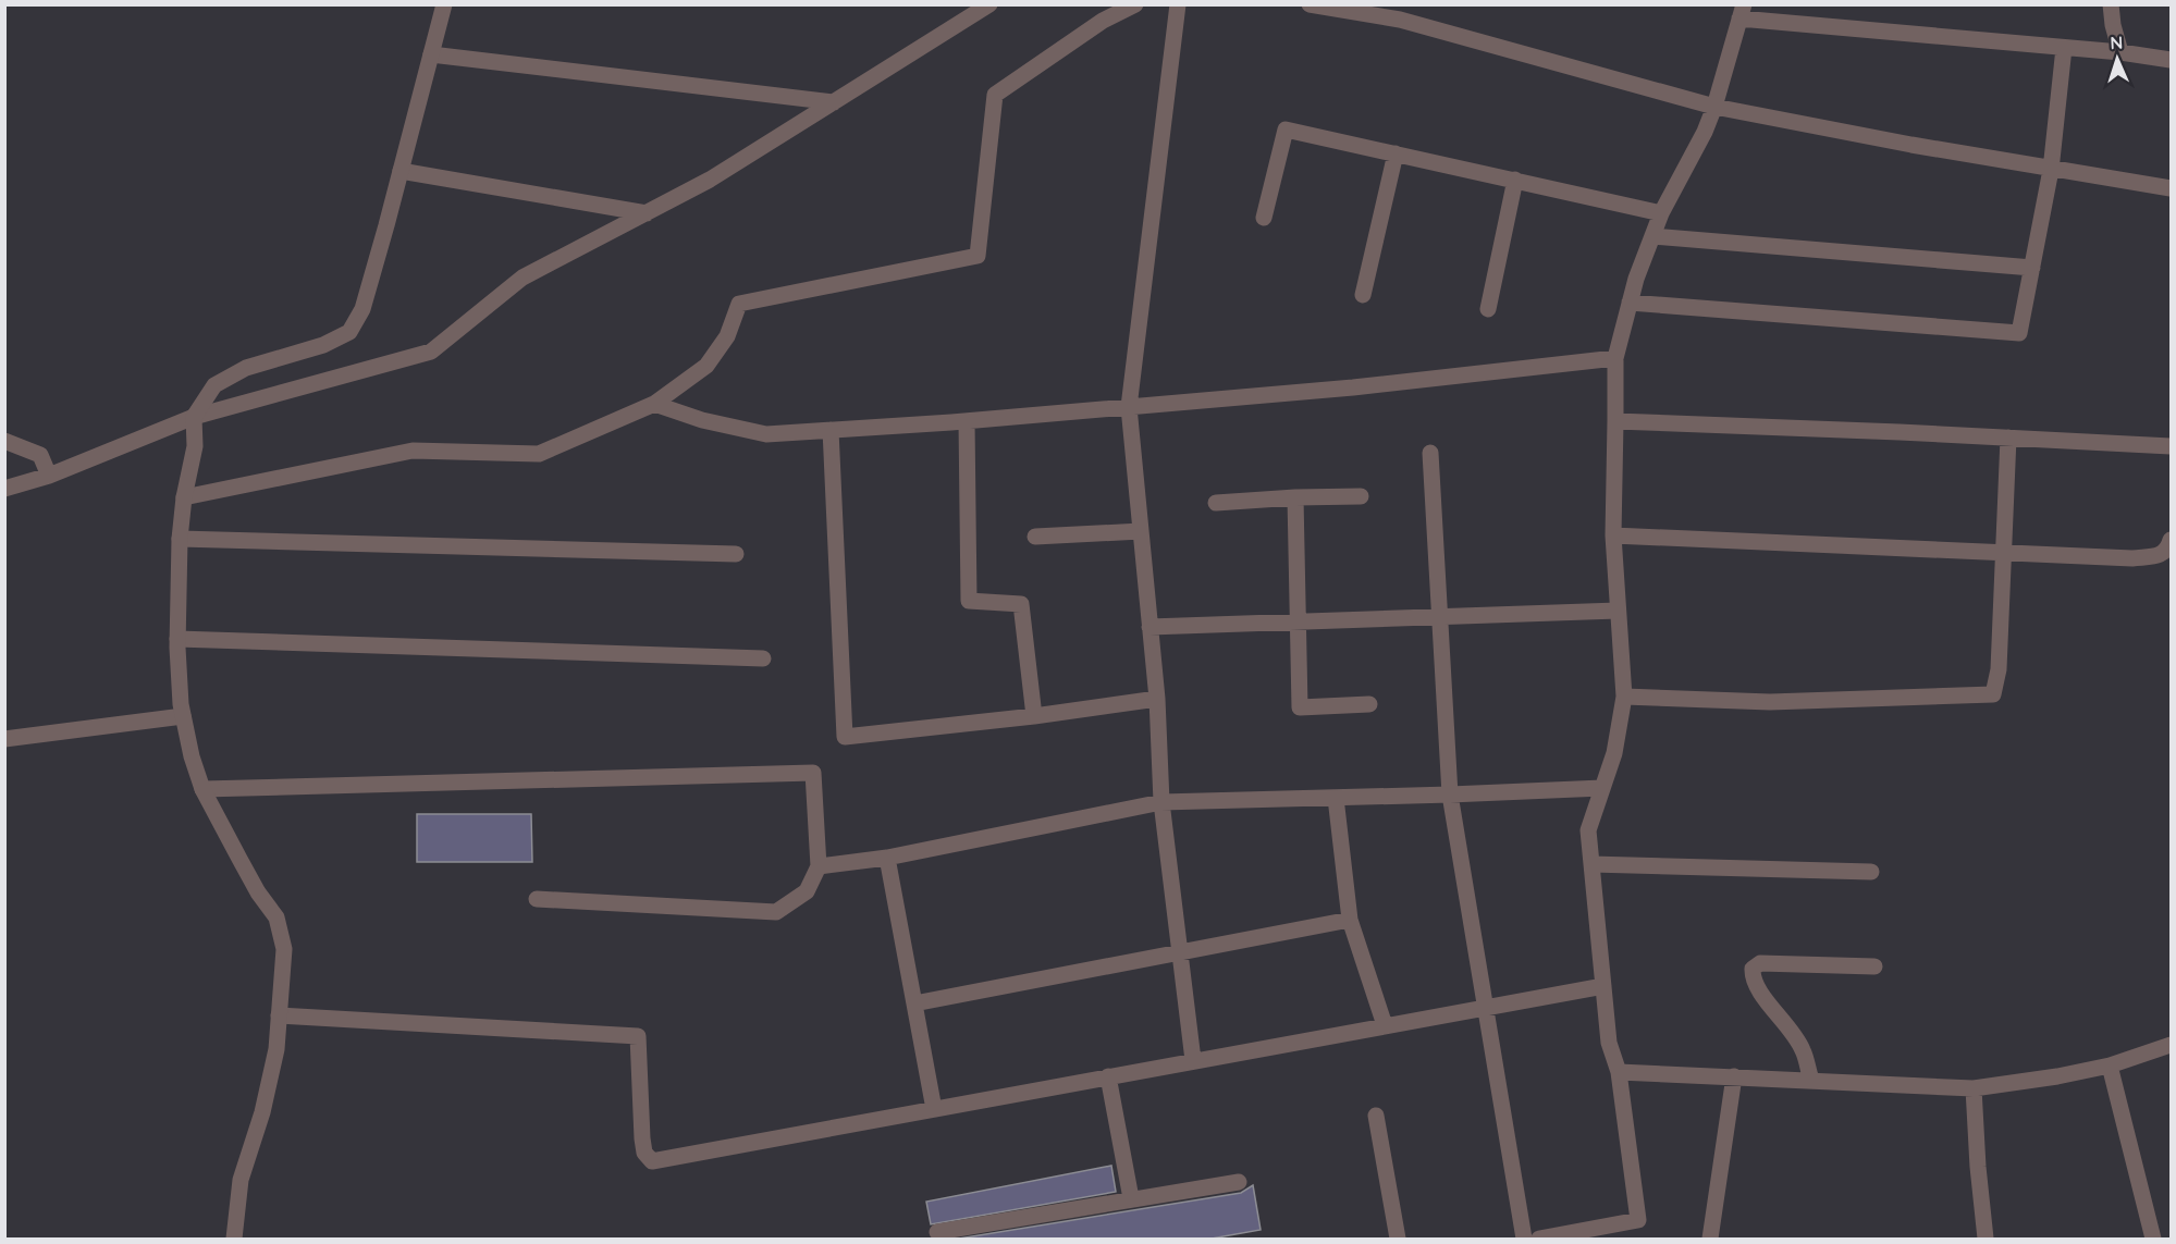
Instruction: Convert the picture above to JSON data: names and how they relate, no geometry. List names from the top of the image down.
{
  "north": "top"
}
